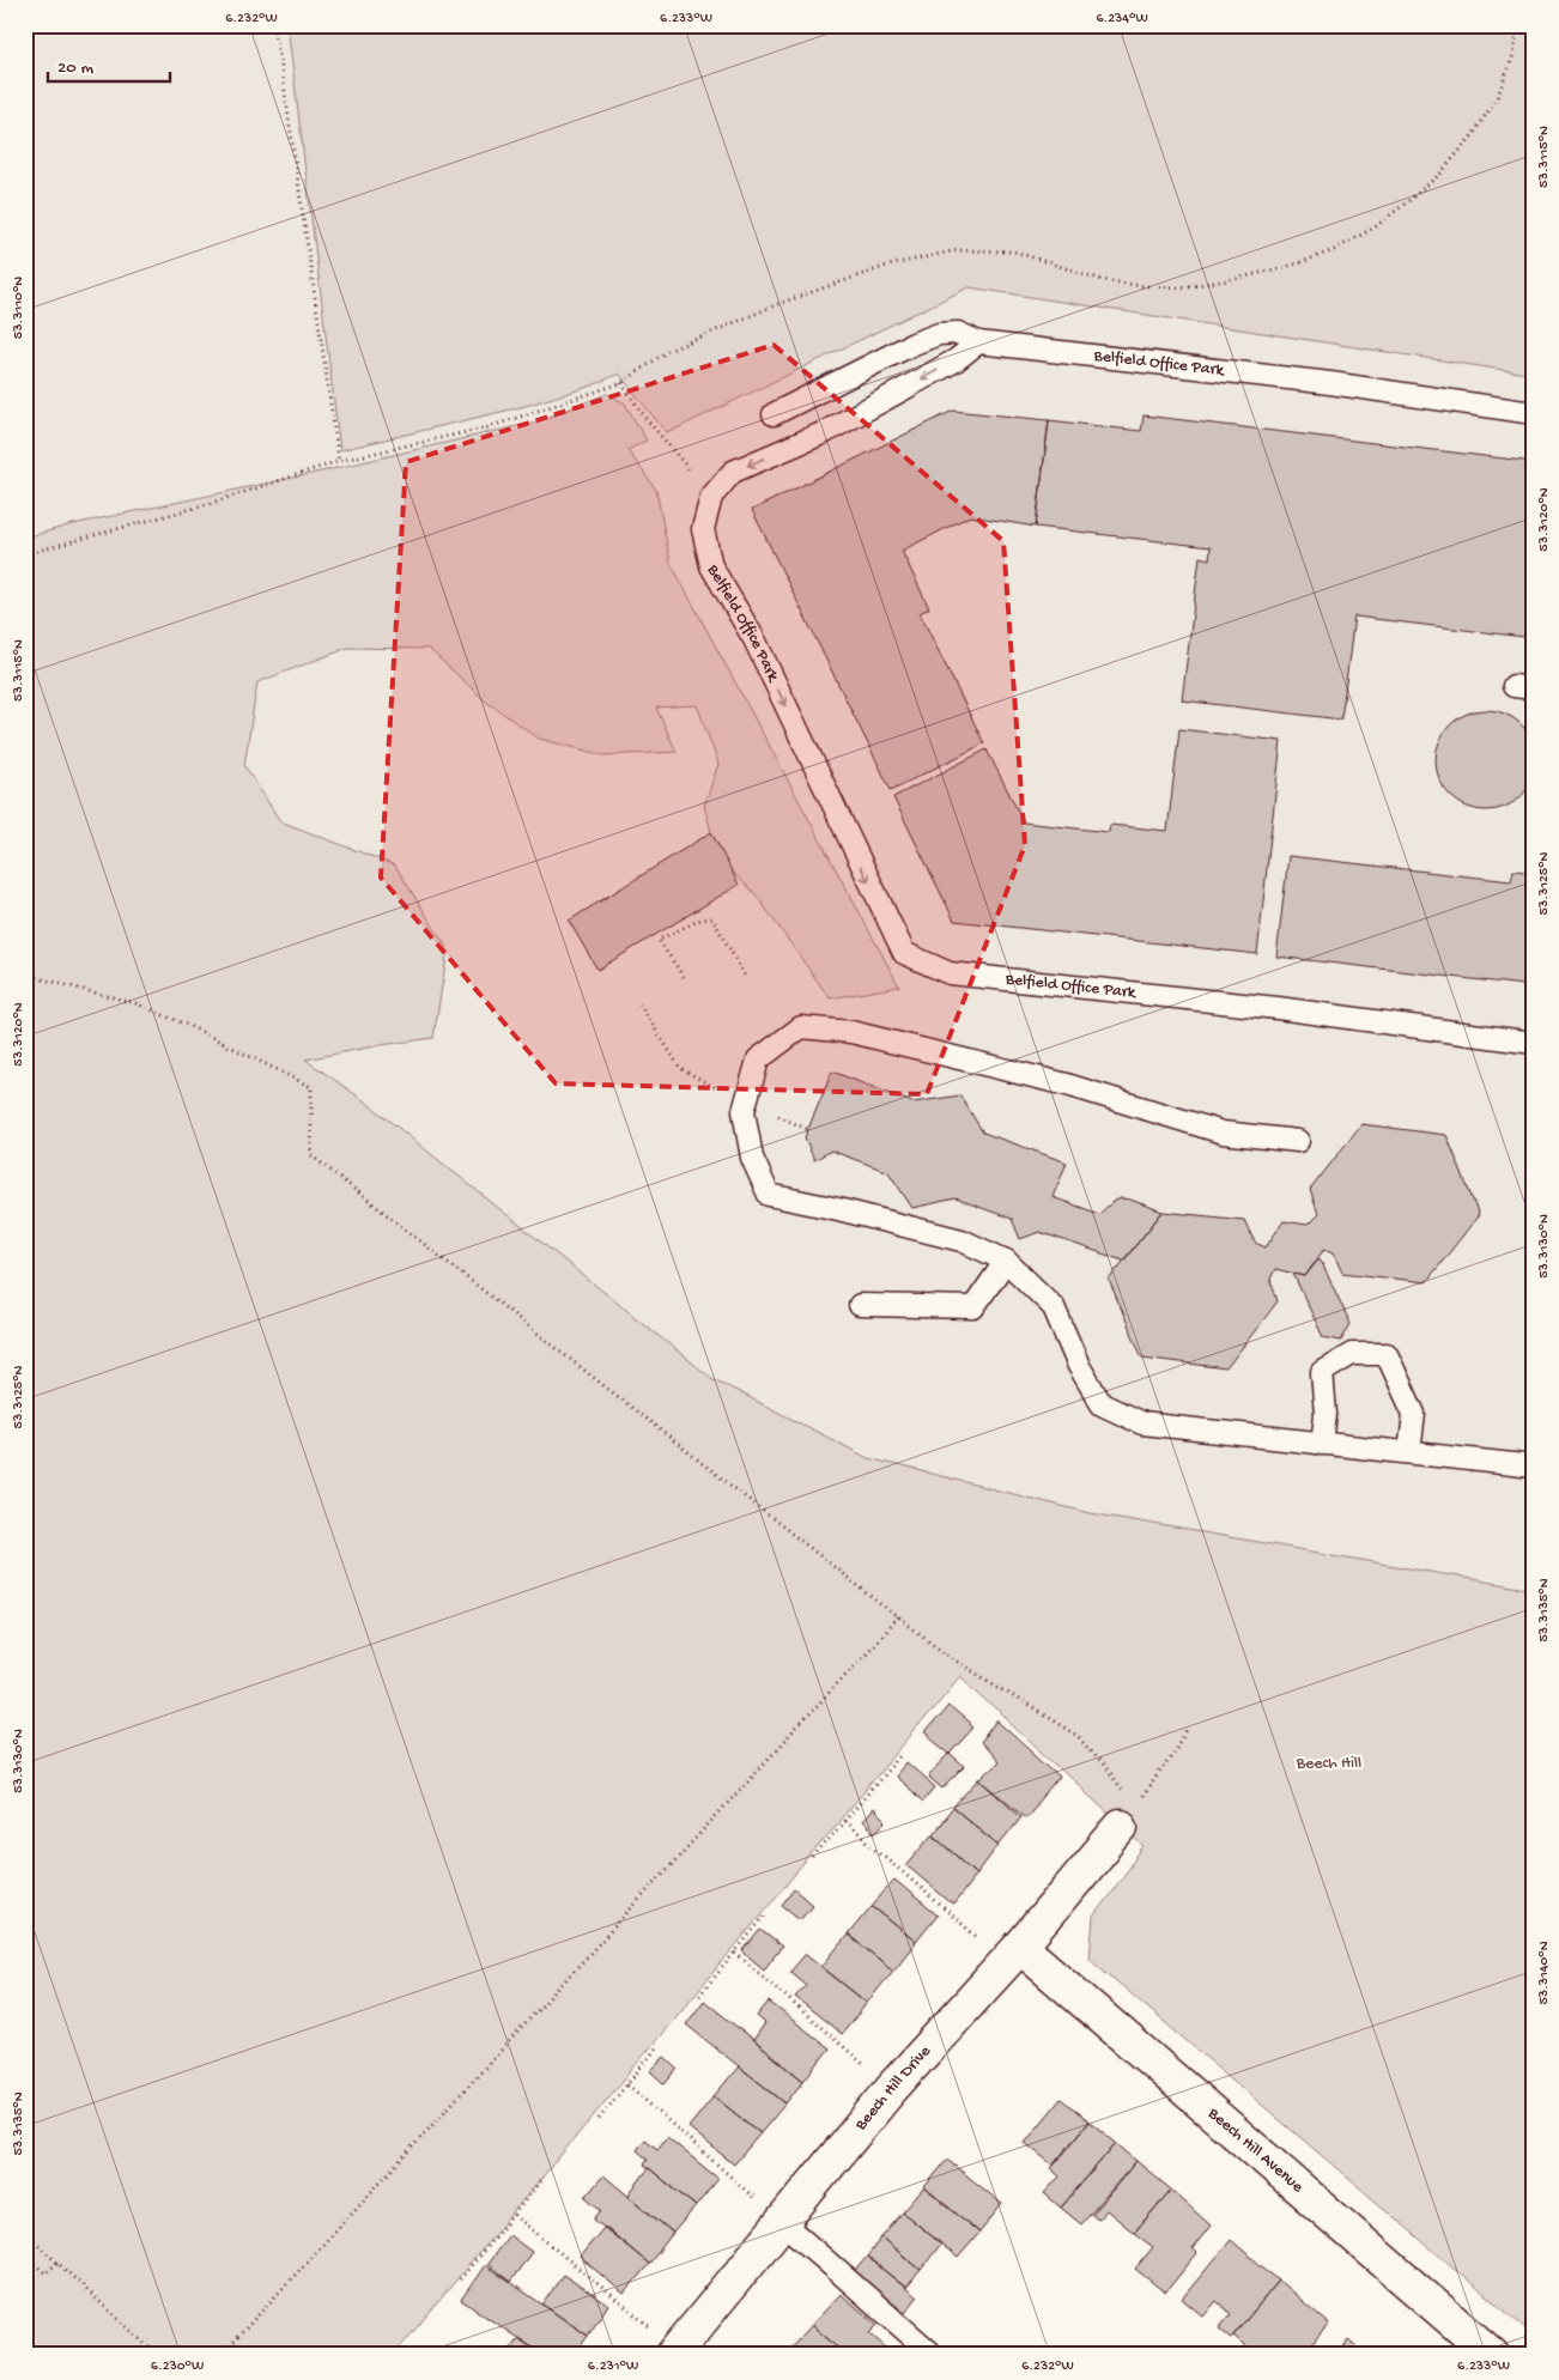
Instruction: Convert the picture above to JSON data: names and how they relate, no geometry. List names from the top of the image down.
{
  "streets": {
    "street": ["Beech Hill Drive", "Beech Hill Avenue"],
    "lane": ["Belfield Office Park"]
  },
  "crossings": [
    ["Beech Hill Drive", "Beech Hill Avenue"]
  ],
  "parks": ["Beech Hill"],
  "scale_bar": "20 m",
  "coordinates": [
    "6.232°W",
    "6.233°W",
    "6.234°W",
    "53.3115°N",
    "53.3110°N",
    "53.3120°N",
    "53.3125°N",
    "53.3130°N",
    "53.3135°N",
    "53.3140°N",
    "6.230°W",
    "6.231°W"
  ]
}
